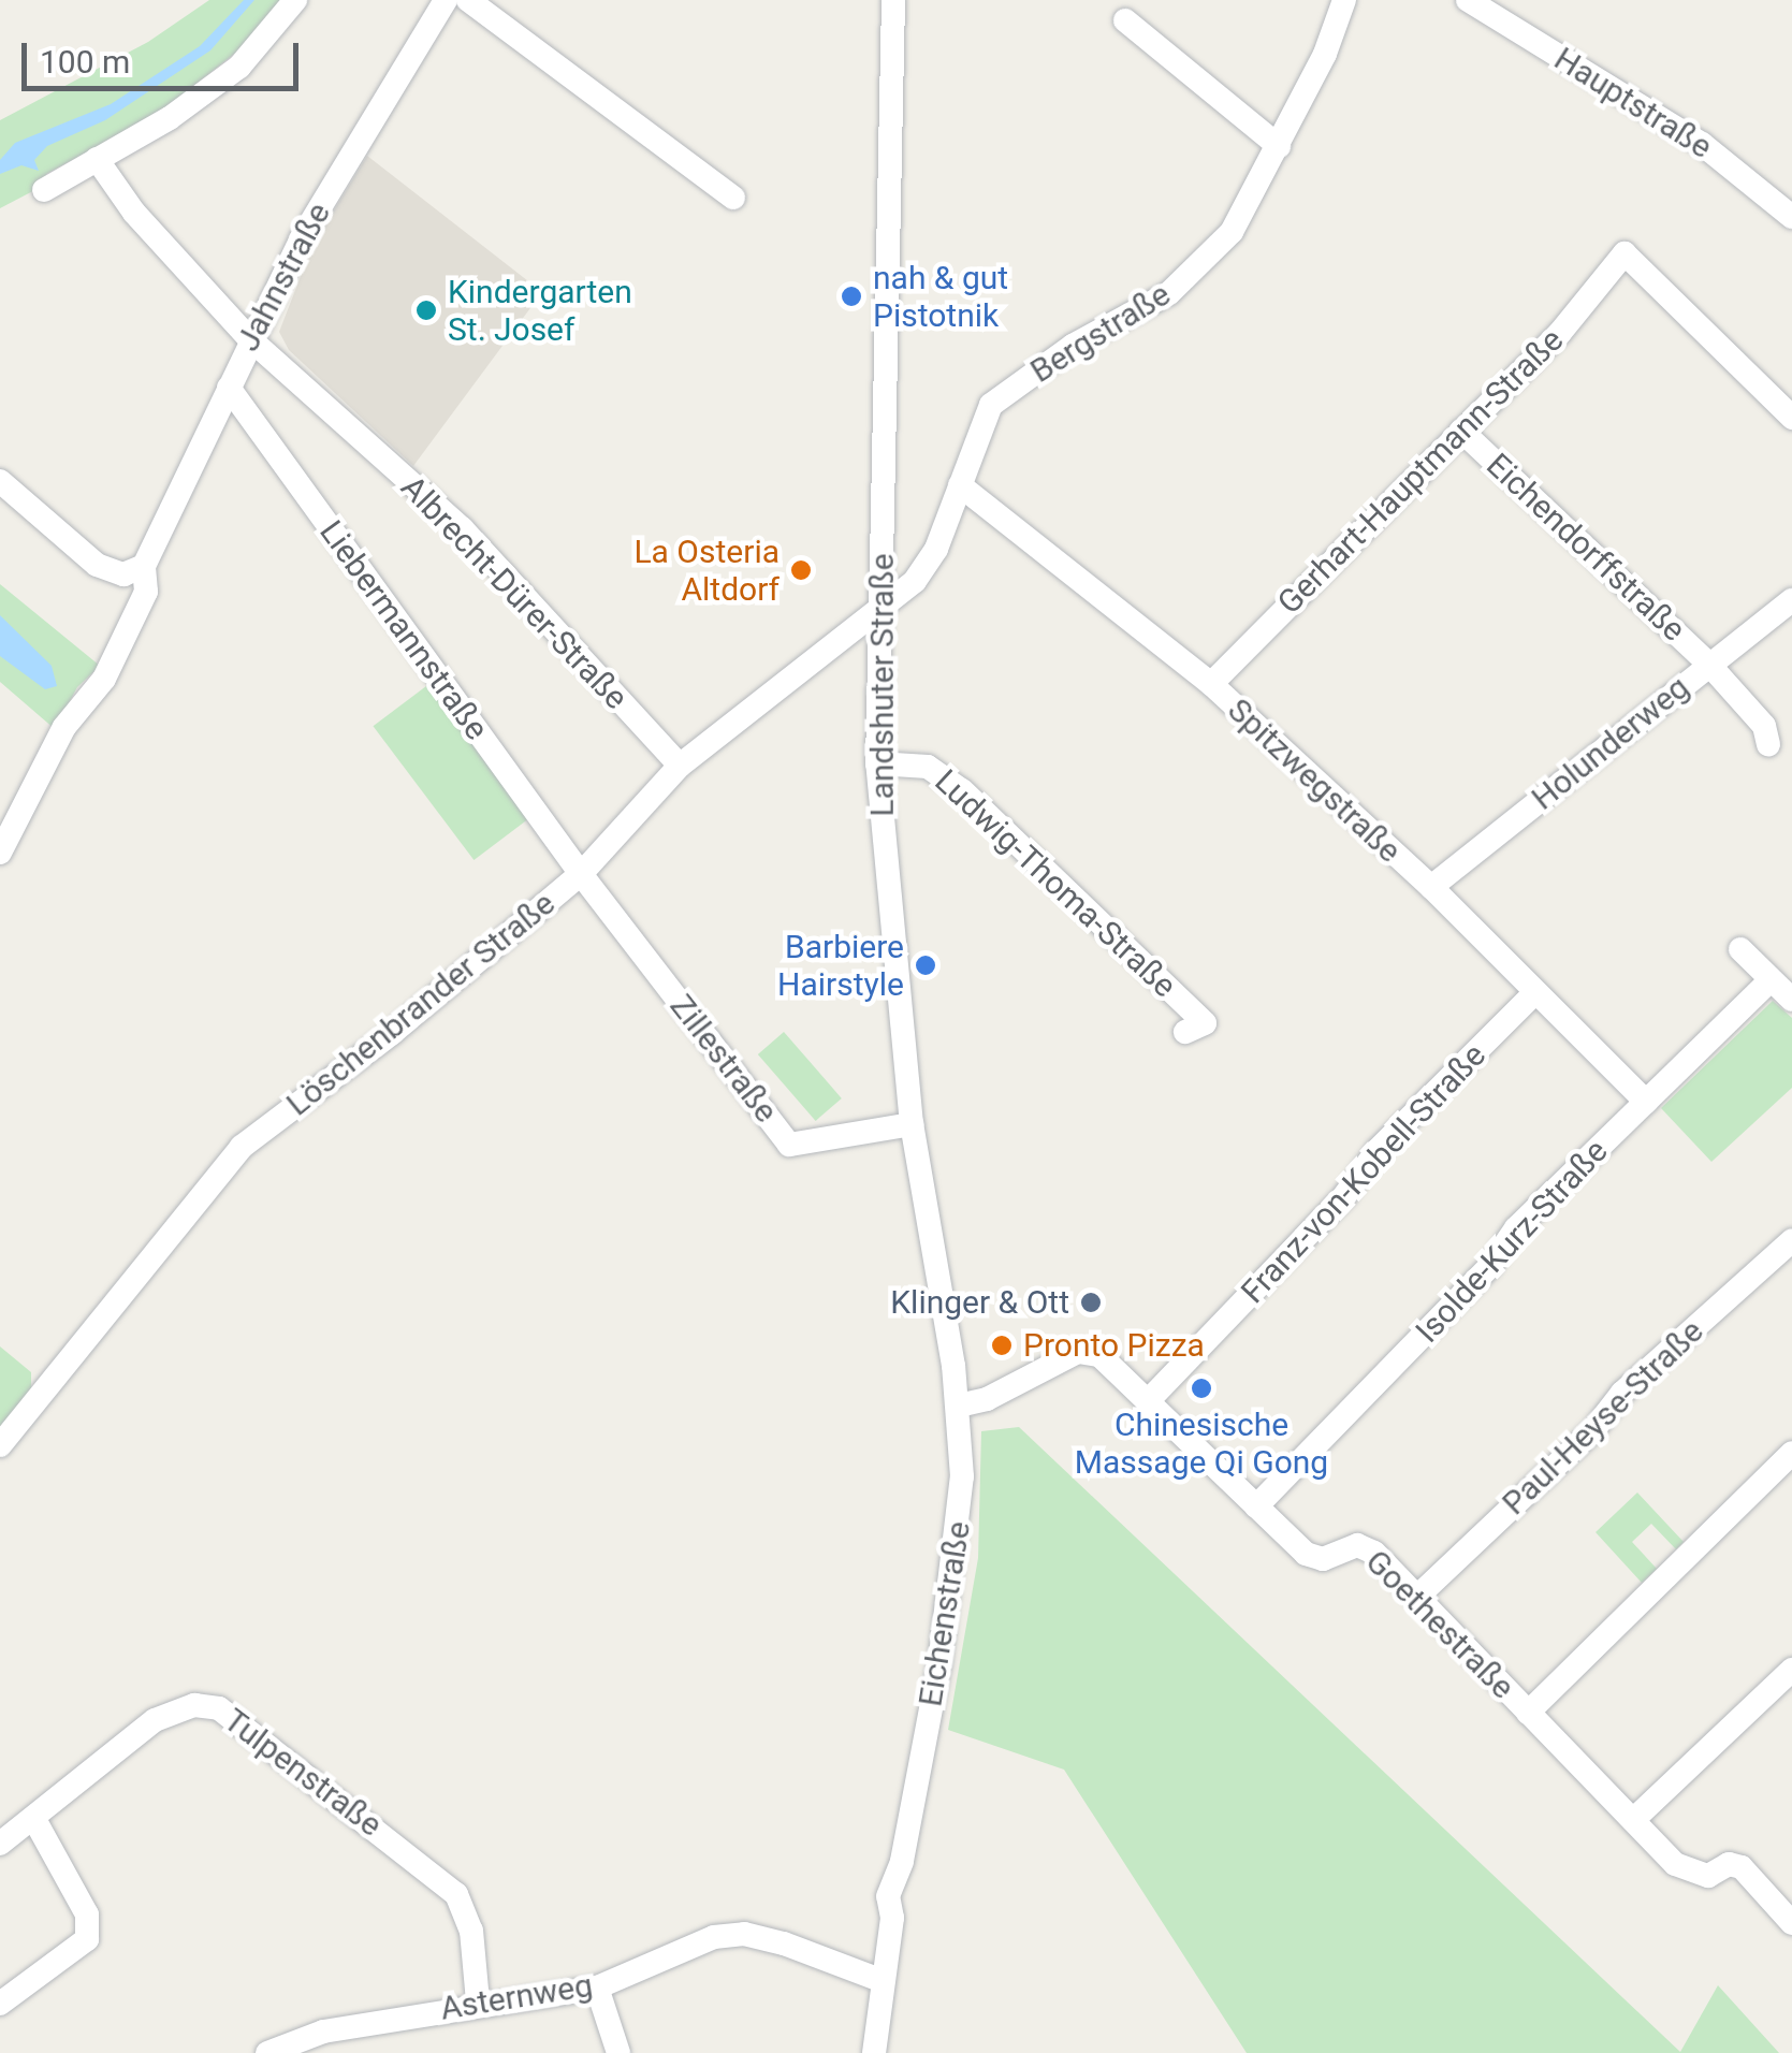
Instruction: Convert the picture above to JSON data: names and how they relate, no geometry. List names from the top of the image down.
{
  "streets": {
    "street": [
      "Hauptstraße",
      "Jahnstraße",
      "Bergstraße",
      "Gerhart-Hauptmann-Straße",
      "Eichendorffstraße",
      "Albrecht-Dürer-Straße",
      "Liebermannstraße",
      "Landshuter Straße",
      "Holunderweg",
      "Spitzwegstraße",
      "Ludwig-Thoma-Straße",
      "Löschenbrander Straße",
      "Zillestraße",
      "Franz-von-Kobell-Straße",
      "Isolde-Kurz-Straße",
      "Paul-Heyse-Straße",
      "Eichenstraße",
      "Goethestraße",
      "Tulpenstraße",
      "Asternweg"
    ]
  },
  "crossings": [
    ["Jahnstraße", "Albrecht-Dürer-Straße"],
    ["Jahnstraße", "Liebermannstraße"],
    ["Bergstraße", "Landshuter Straße"],
    ["Bergstraße", "Spitzwegstraße"],
    ["Bergstraße", "Löschenbrander Straße"],
    ["Gerhart-Hauptmann-Straße", "Eichendorffstraße"],
    ["Gerhart-Hauptmann-Straße", "Spitzwegstraße"],
    ["Eichendorffstraße", "Holunderweg"],
    ["Albrecht-Dürer-Straße", "Löschenbrander Straße"],
    ["Liebermannstraße", "Löschenbrander Straße"],
    ["Liebermannstraße", "Zillestraße"],
    ["Landshuter Straße", "Ludwig-Thoma-Straße"],
    ["Landshuter Straße", "Löschenbrander Straße"],
    ["Landshuter Straße", "Zillestraße"],
    ["Landshuter Straße", "Eichenstraße"],
    ["Holunderweg", "Spitzwegstraße"],
    ["Spitzwegstraße", "Franz-von-Kobell-Straße"],
    ["Spitzwegstraße", "Isolde-Kurz-Straße"],
    ["Löschenbrander Straße", "Zillestraße"],
    ["Franz-von-Kobell-Straße", "Goethestraße"],
    ["Isolde-Kurz-Straße", "Goethestraße"],
    ["Paul-Heyse-Straße", "Goethestraße"],
    ["Eichenstraße", "Goethestraße"],
    ["Eichenstraße", "Asternweg"],
    ["Tulpenstraße", "Asternweg"]
  ],
  "places": [
    "nah & gut Pistotnik",
    "Kindergarten St. Josef",
    "La Osteria Altdorf",
    "Barbiere Hairstyle",
    "Klinger & Ott",
    "Pronto Pizza",
    "Chinesische Massage Qi Gong"
  ],
  "scale_bar": "100 m"
}
